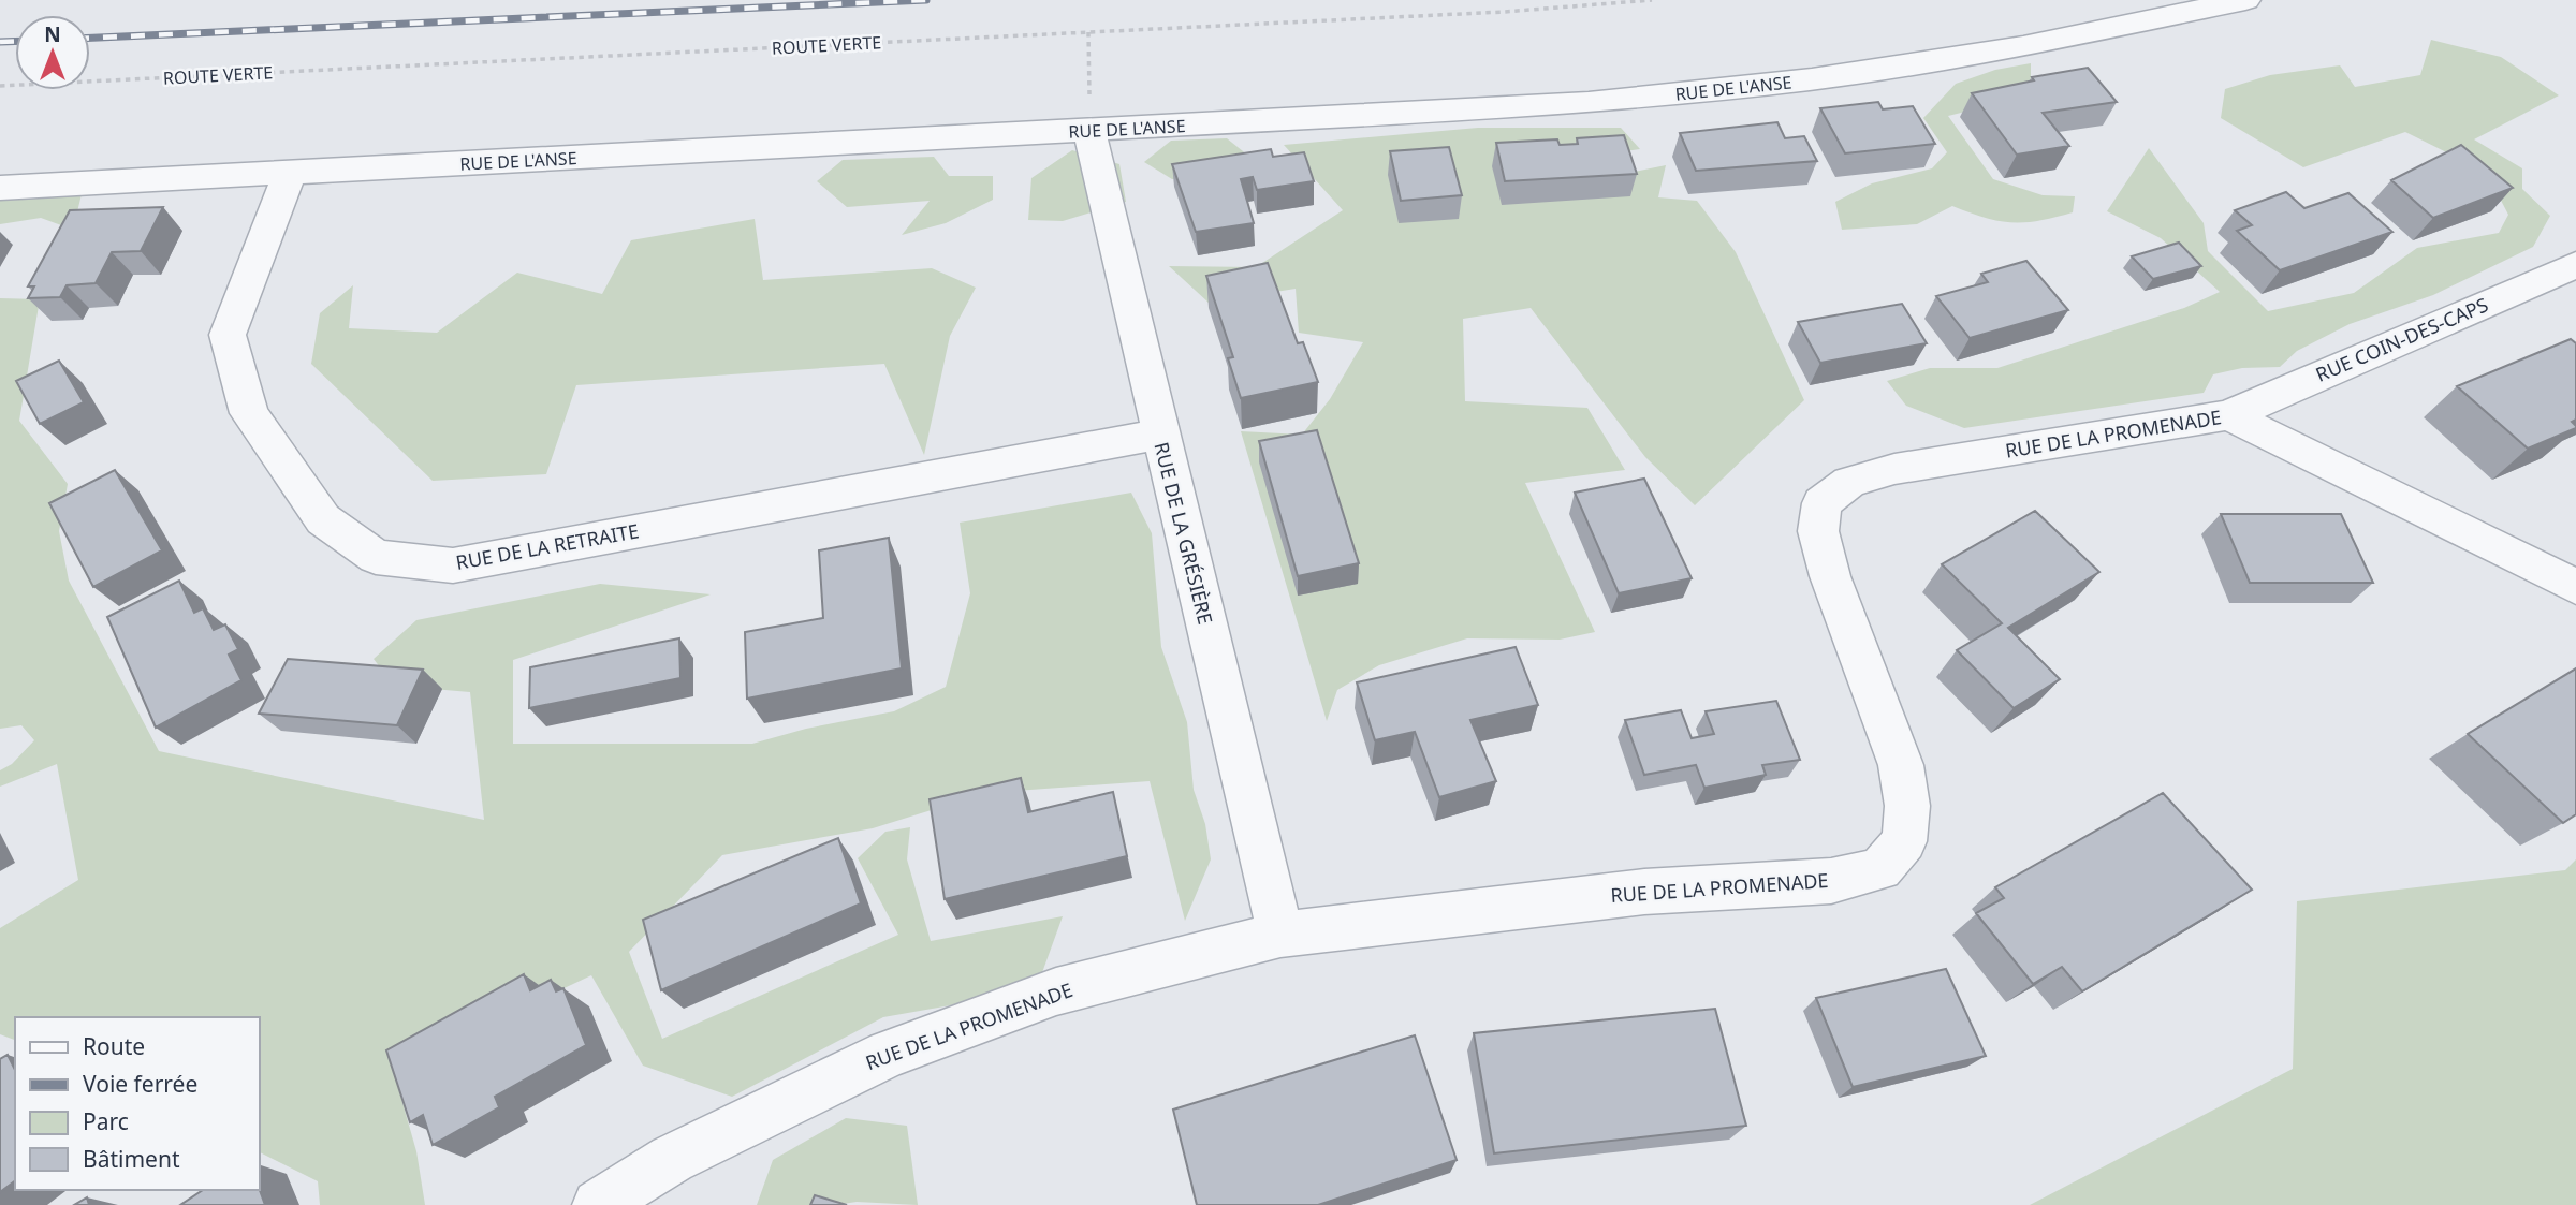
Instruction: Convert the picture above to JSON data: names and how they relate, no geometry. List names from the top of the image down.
{
  "streets": {
    "street": [
      "RUE DE L'ANSE",
      "RUE COIN-DES-CAPS",
      "RUE DE LA PROMENADE",
      "RUE DE LA GRÉSIÈRE",
      "RUE DE LA RETRAITE"
    ],
    "path": ["ROUTE VERTE"]
  },
  "crossings": [
    ["RUE DE L'ANSE", "RUE DE LA GRÉSIÈRE"],
    ["RUE DE L'ANSE", "RUE DE LA RETRAITE"],
    ["RUE COIN-DES-CAPS", "RUE DE LA PROMENADE"],
    ["RUE DE LA PROMENADE", "RUE DE LA GRÉSIÈRE"],
    ["RUE DE LA GRÉSIÈRE", "RUE DE LA RETRAITE"]
  ],
  "legend": [
    "Route",
    "Voie ferrée",
    "Parc",
    "Bâtiment"
  ],
  "north": "top"
}
